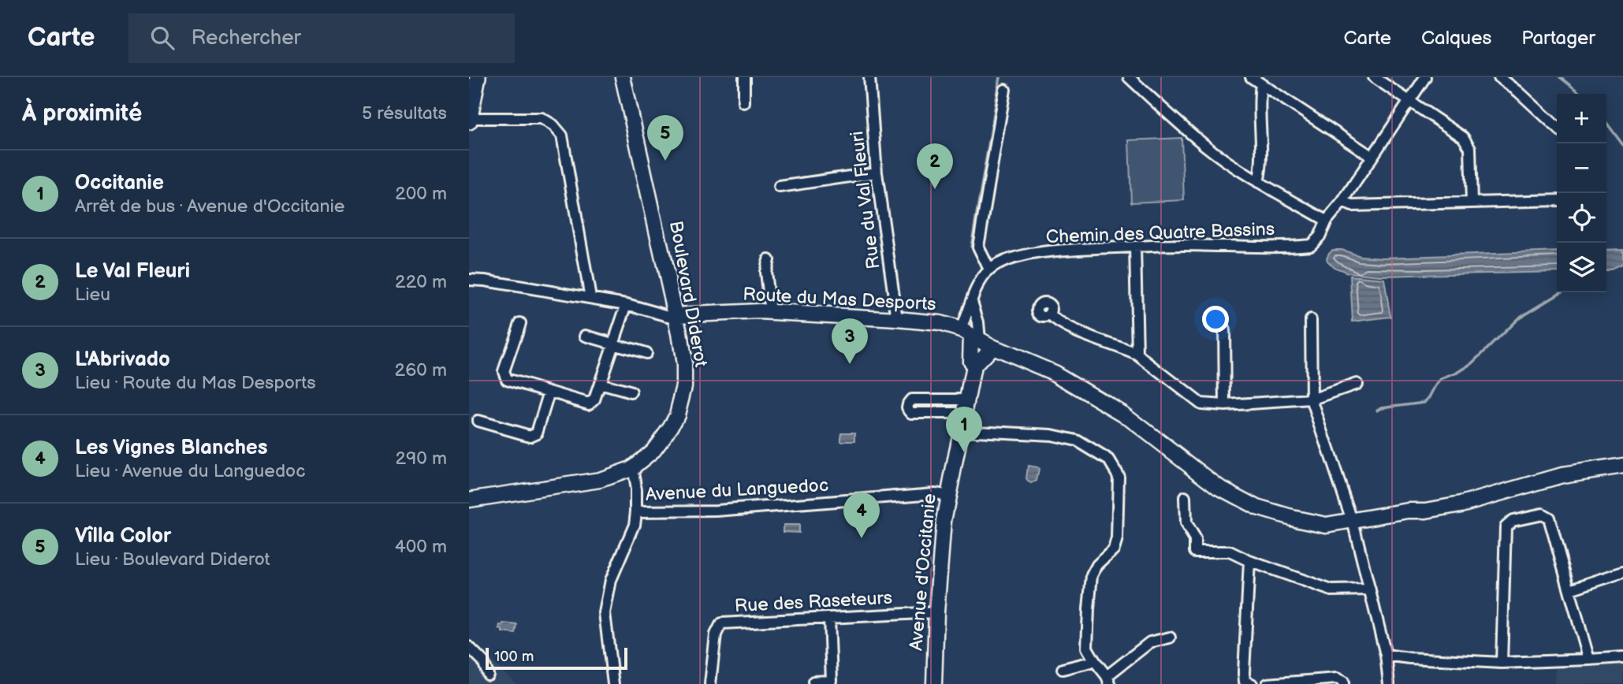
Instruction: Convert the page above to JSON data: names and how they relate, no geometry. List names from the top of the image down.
{
  "streets": {
    "street": [
      "Rue du Val Fleuri",
      "Chemin des Quatre Bassins",
      "Boulevard Diderot",
      "Route du Mas Desports",
      "Avenue du Languedoc",
      "Avenue d'Occitanie",
      "Rue des Raseteurs"
    ]
  },
  "crossings": [
    ["Rue du Val Fleuri", "Route du Mas Desports"],
    ["Boulevard Diderot", "Route du Mas Desports"],
    ["Boulevard Diderot", "Avenue du Languedoc"],
    ["Route du Mas Desports", "Avenue d'Occitanie"],
    ["Avenue du Languedoc", "Avenue d'Occitanie"],
    ["Avenue d'Occitanie", "Rue des Raseteurs"]
  ],
  "scale_bar": "100 m",
  "page": {
    "header": "Carte",
    "search": "Rechercher",
    "nav": ["Carte", "Calques", "Partager"],
    "heading": ["À proximité", "5 résultats"],
    "map_buttons": ["+", "−"],
    "pins": [
      "5",
      "2",
      "3",
      "1",
      "4"
    ],
    "list": [
      {
        "mark": "1",
        "name": "Occitanie",
        "note": "Arrêt de bus · Avenue d'Occitanie",
        "value": "200 m"
      },
      {
        "mark": "2",
        "name": "Le Val Fleuri",
        "note": "Lieu",
        "value": "220 m"
      },
      {
        "mark": "3",
        "name": "L'Abrivado",
        "note": "Lieu · Route du Mas Desports",
        "value": "260 m"
      },
      {
        "mark": "4",
        "name": "Les Vignes Blanches",
        "note": "Lieu · Avenue du Languedoc",
        "value": "290 m"
      },
      {
        "mark": "5",
        "name": "Vîlla Color",
        "note": "Lieu · Boulevard Diderot",
        "value": "400 m"
      }
    ],
    "scale": "100 m"
  }
}
